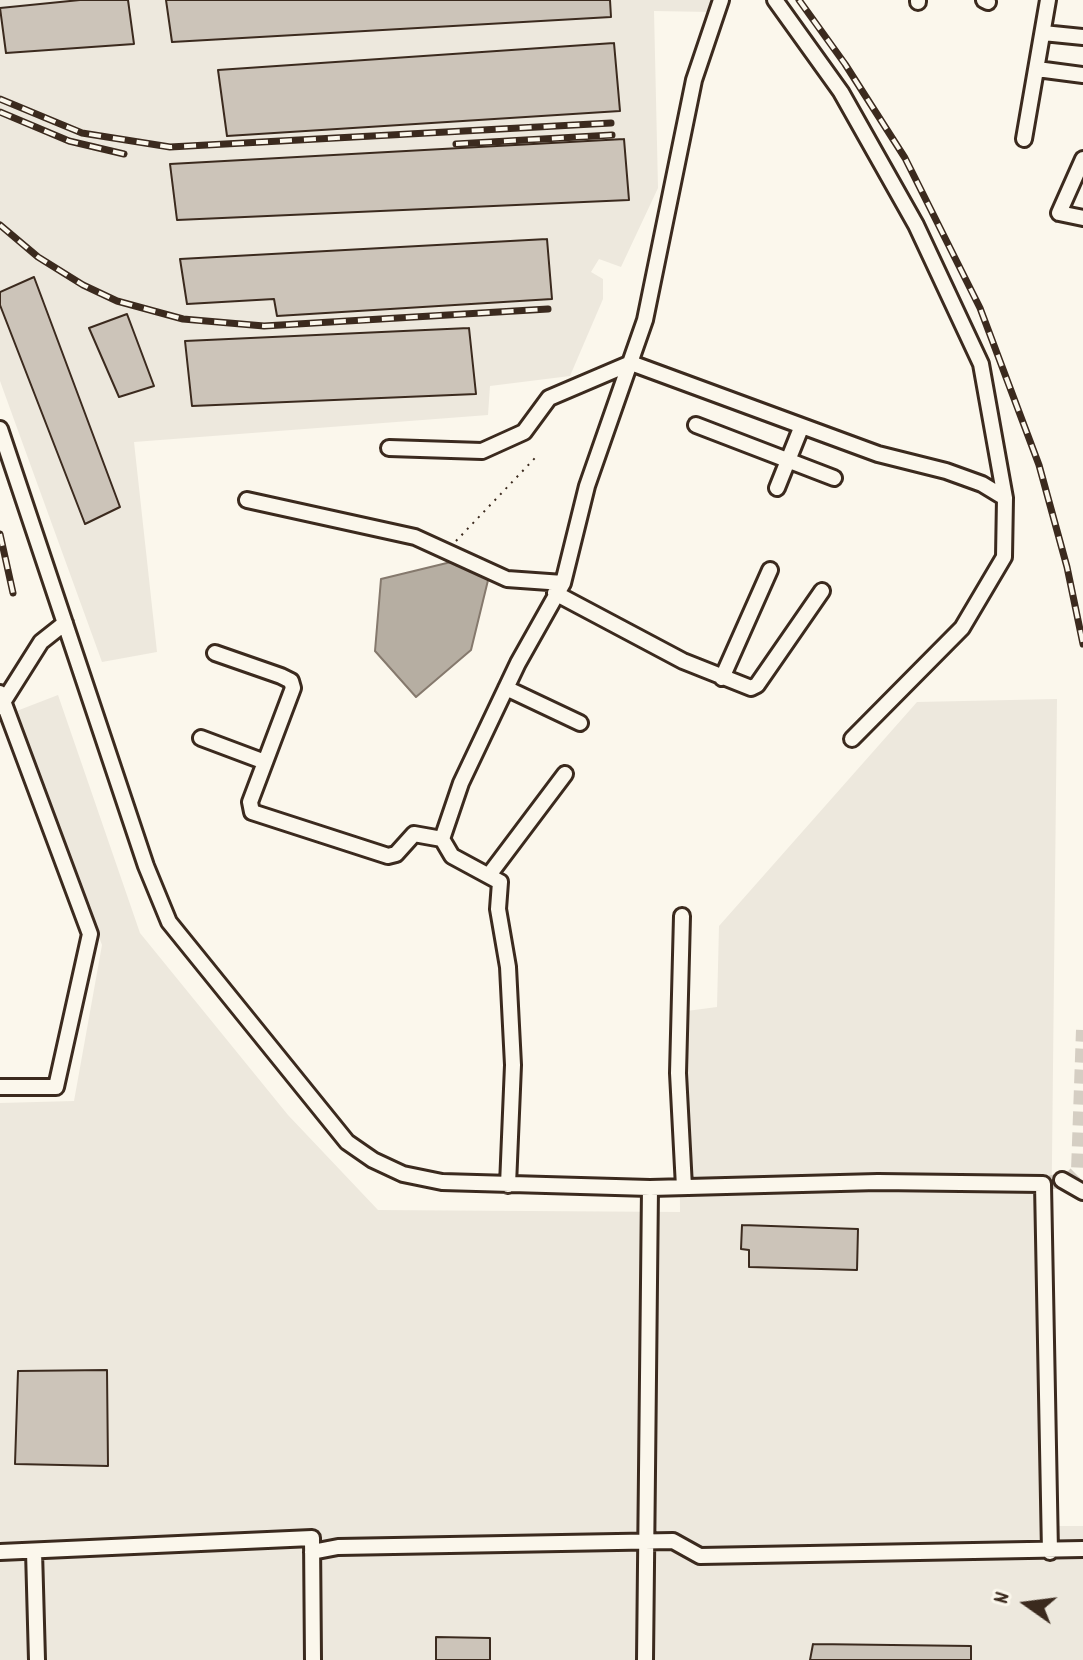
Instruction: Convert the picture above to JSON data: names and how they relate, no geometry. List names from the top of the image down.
{
  "north": "left"
}
